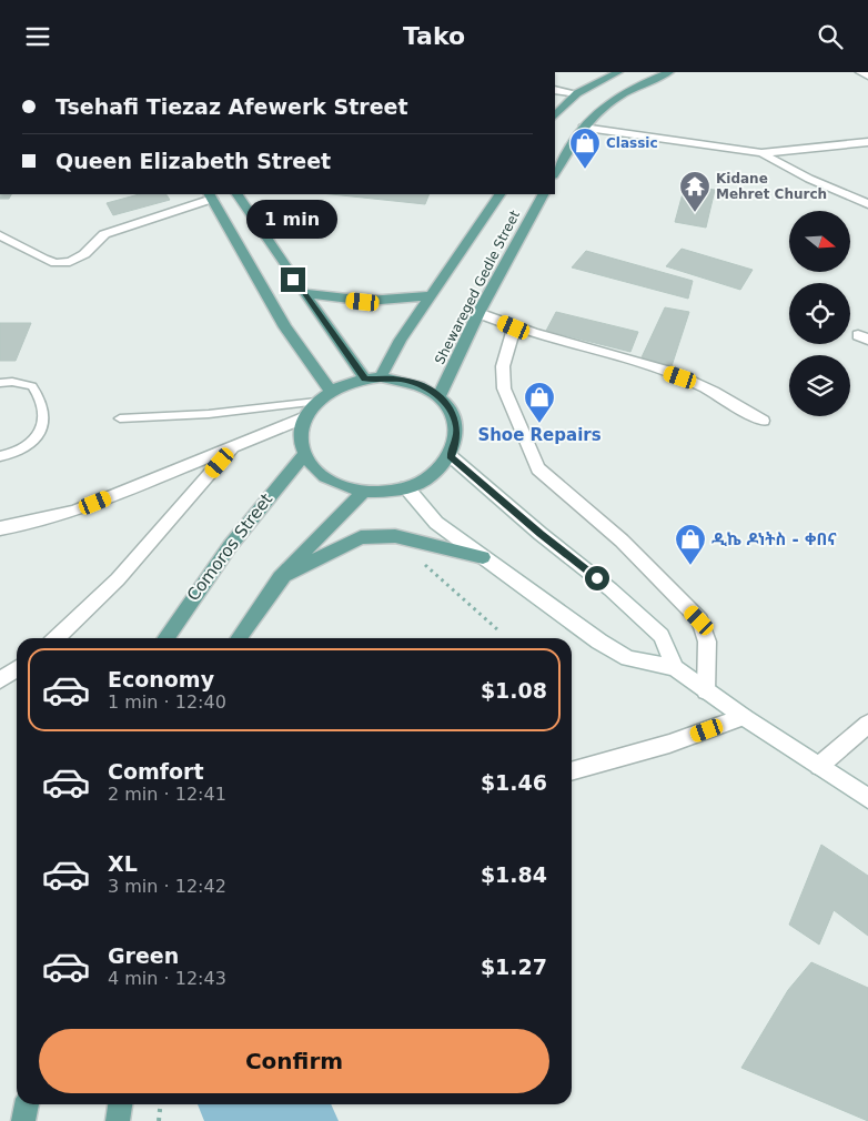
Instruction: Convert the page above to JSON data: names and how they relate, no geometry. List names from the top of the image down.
{
  "streets": {
    "main road": ["Shewareged Gedle Street", "Comoros Street"]
  },
  "crossings": [
    ["Shewareged Gedle Street", "Comoros Street"]
  ],
  "places": {
    "shop": ["Classic", "Shoe Repairs", "ዲኬ ዶነትስ - ቀበና"],
    "temple": ["Kidane Mehret Church"]
  },
  "north": "right",
  "page": {
    "header": "Tako",
    "banner": ["Tsehafi Tiezaz Afewerk Street", "Queen Elizabeth Street"],
    "bubble": "1 min",
    "list": [
      {
        "name": "Economy",
        "note": "1 min · 12:40",
        "value": "$1.08"
      },
      {
        "name": "Comfort",
        "note": "2 min · 12:41",
        "value": "$1.46"
      },
      {
        "name": "XL",
        "note": "3 min · 12:42",
        "value": "$1.84"
      },
      {
        "name": "Green",
        "note": "4 min · 12:43",
        "value": "$1.27"
      }
    ],
    "buttons": "Confirm"
  }
}
